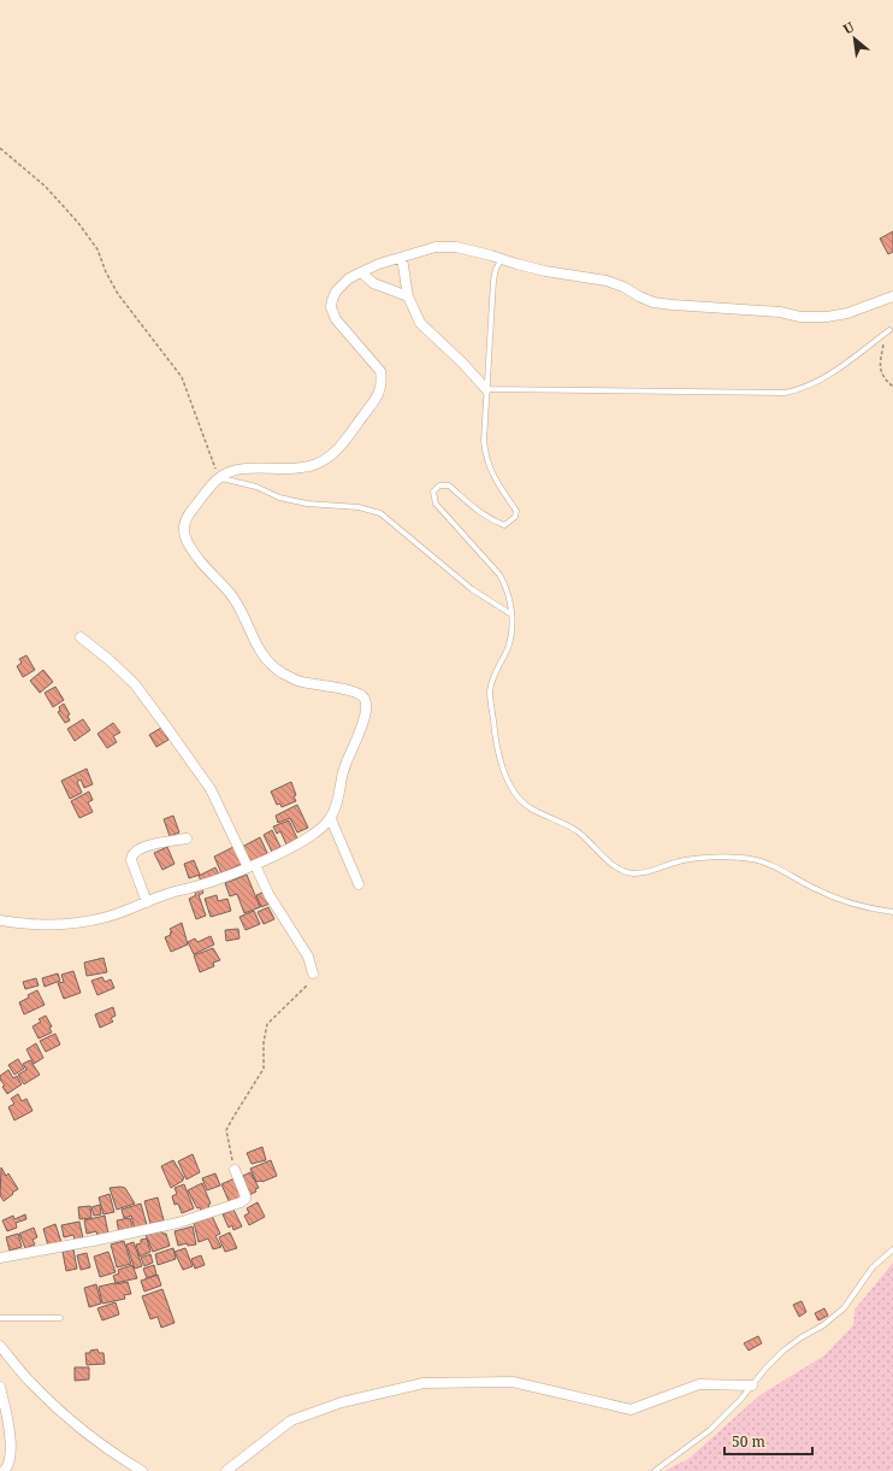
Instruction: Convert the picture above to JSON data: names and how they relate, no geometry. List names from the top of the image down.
{
  "scale_bar": "50 m",
  "north": "top left"
}
